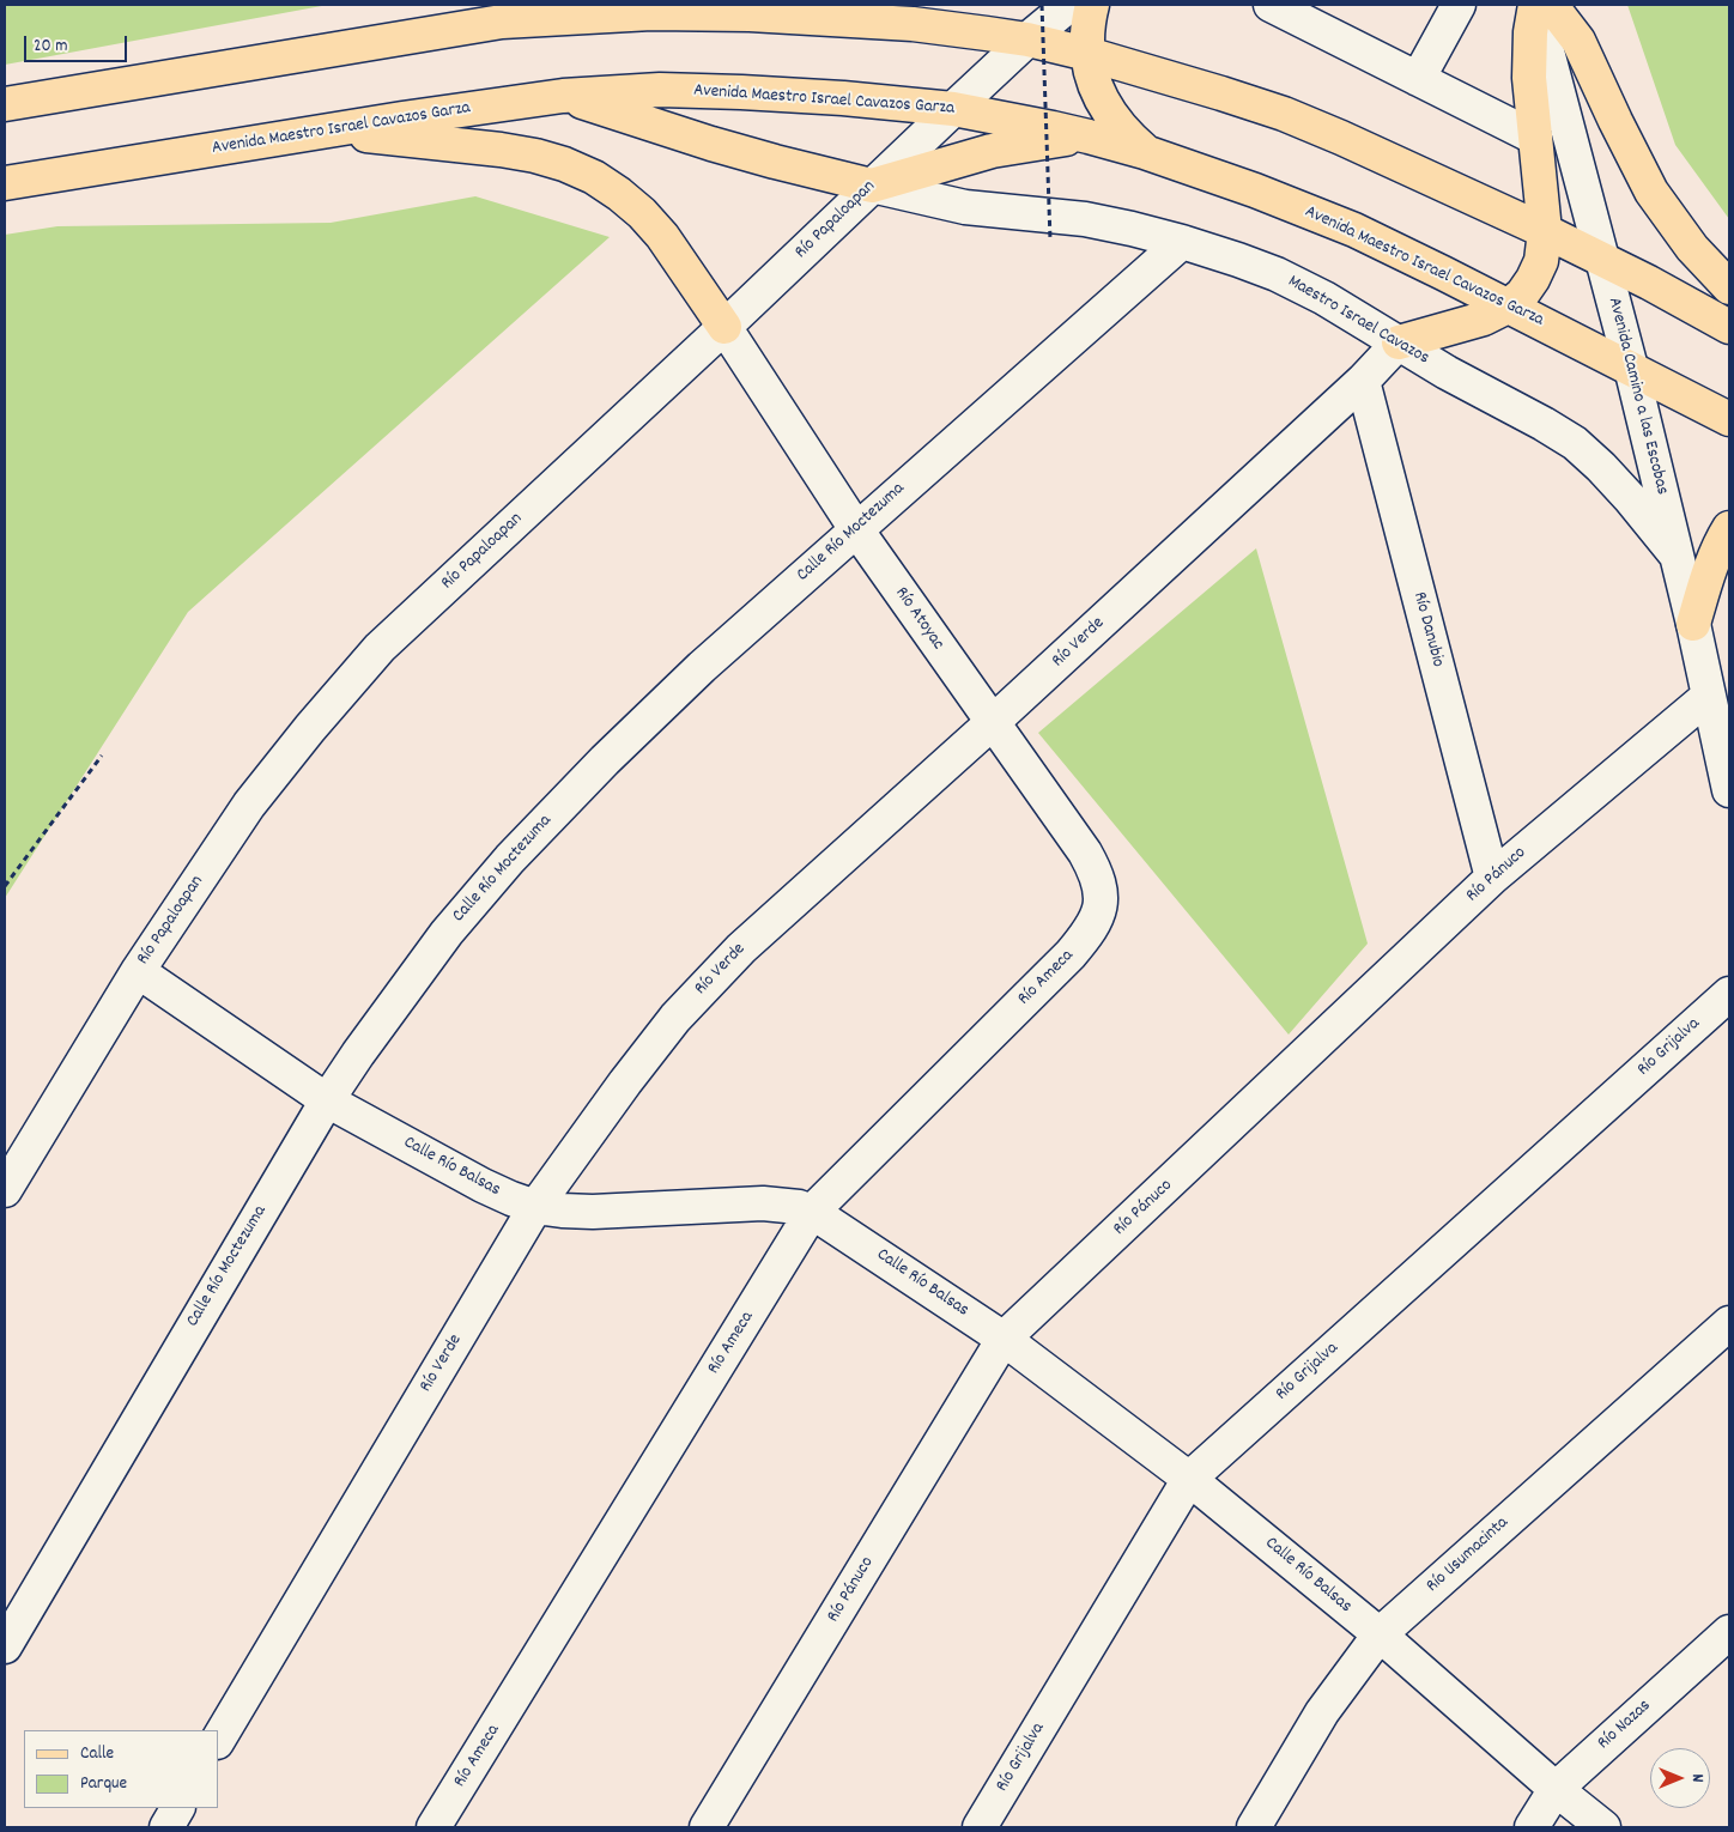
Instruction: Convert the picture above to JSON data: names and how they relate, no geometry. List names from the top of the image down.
{
  "streets": {
    "main road": ["Avenida Maestro Israel Cavazos Garza"],
    "street": [
      "Río Papaloapan",
      "Maestro Israel Cavazos",
      "Avenida Camino a las Escobas",
      "Calle Río Moctezuma",
      "Río Atoyac",
      "Río Danubio",
      "Río Verde",
      "Río Pánuco",
      "Río Ameca",
      "Río Grijalva",
      "Calle Río Balsas",
      "Río Usumacinta",
      "Río Nazas"
    ]
  },
  "crossings": [
    ["Avenida Maestro Israel Cavazos Garza", "Río Papaloapan"],
    ["Avenida Maestro Israel Cavazos Garza", "Avenida Camino a las Escobas"],
    ["Río Papaloapan", "Maestro Israel Cavazos"],
    ["Río Papaloapan", "Río Atoyac"],
    ["Río Papaloapan", "Calle Río Balsas"],
    ["Maestro Israel Cavazos", "Avenida Camino a las Escobas"],
    ["Maestro Israel Cavazos", "Calle Río Moctezuma"],
    ["Maestro Israel Cavazos", "Río Verde"],
    ["Avenida Camino a las Escobas", "Río Pánuco"],
    ["Calle Río Moctezuma", "Río Atoyac"],
    ["Calle Río Moctezuma", "Calle Río Balsas"],
    ["Río Atoyac", "Río Verde"],
    ["Río Atoyac", "Río Ameca"],
    ["Río Danubio", "Río Verde"],
    ["Río Danubio", "Río Pánuco"],
    ["Río Verde", "Calle Río Balsas"],
    ["Río Pánuco", "Calle Río Balsas"],
    ["Río Ameca", "Calle Río Balsas"],
    ["Río Grijalva", "Calle Río Balsas"],
    ["Calle Río Balsas", "Río Usumacinta"],
    ["Calle Río Balsas", "Río Nazas"]
  ],
  "legend": ["Calle", "Parque"],
  "scale_bar": "20 m",
  "north": "right"
}
